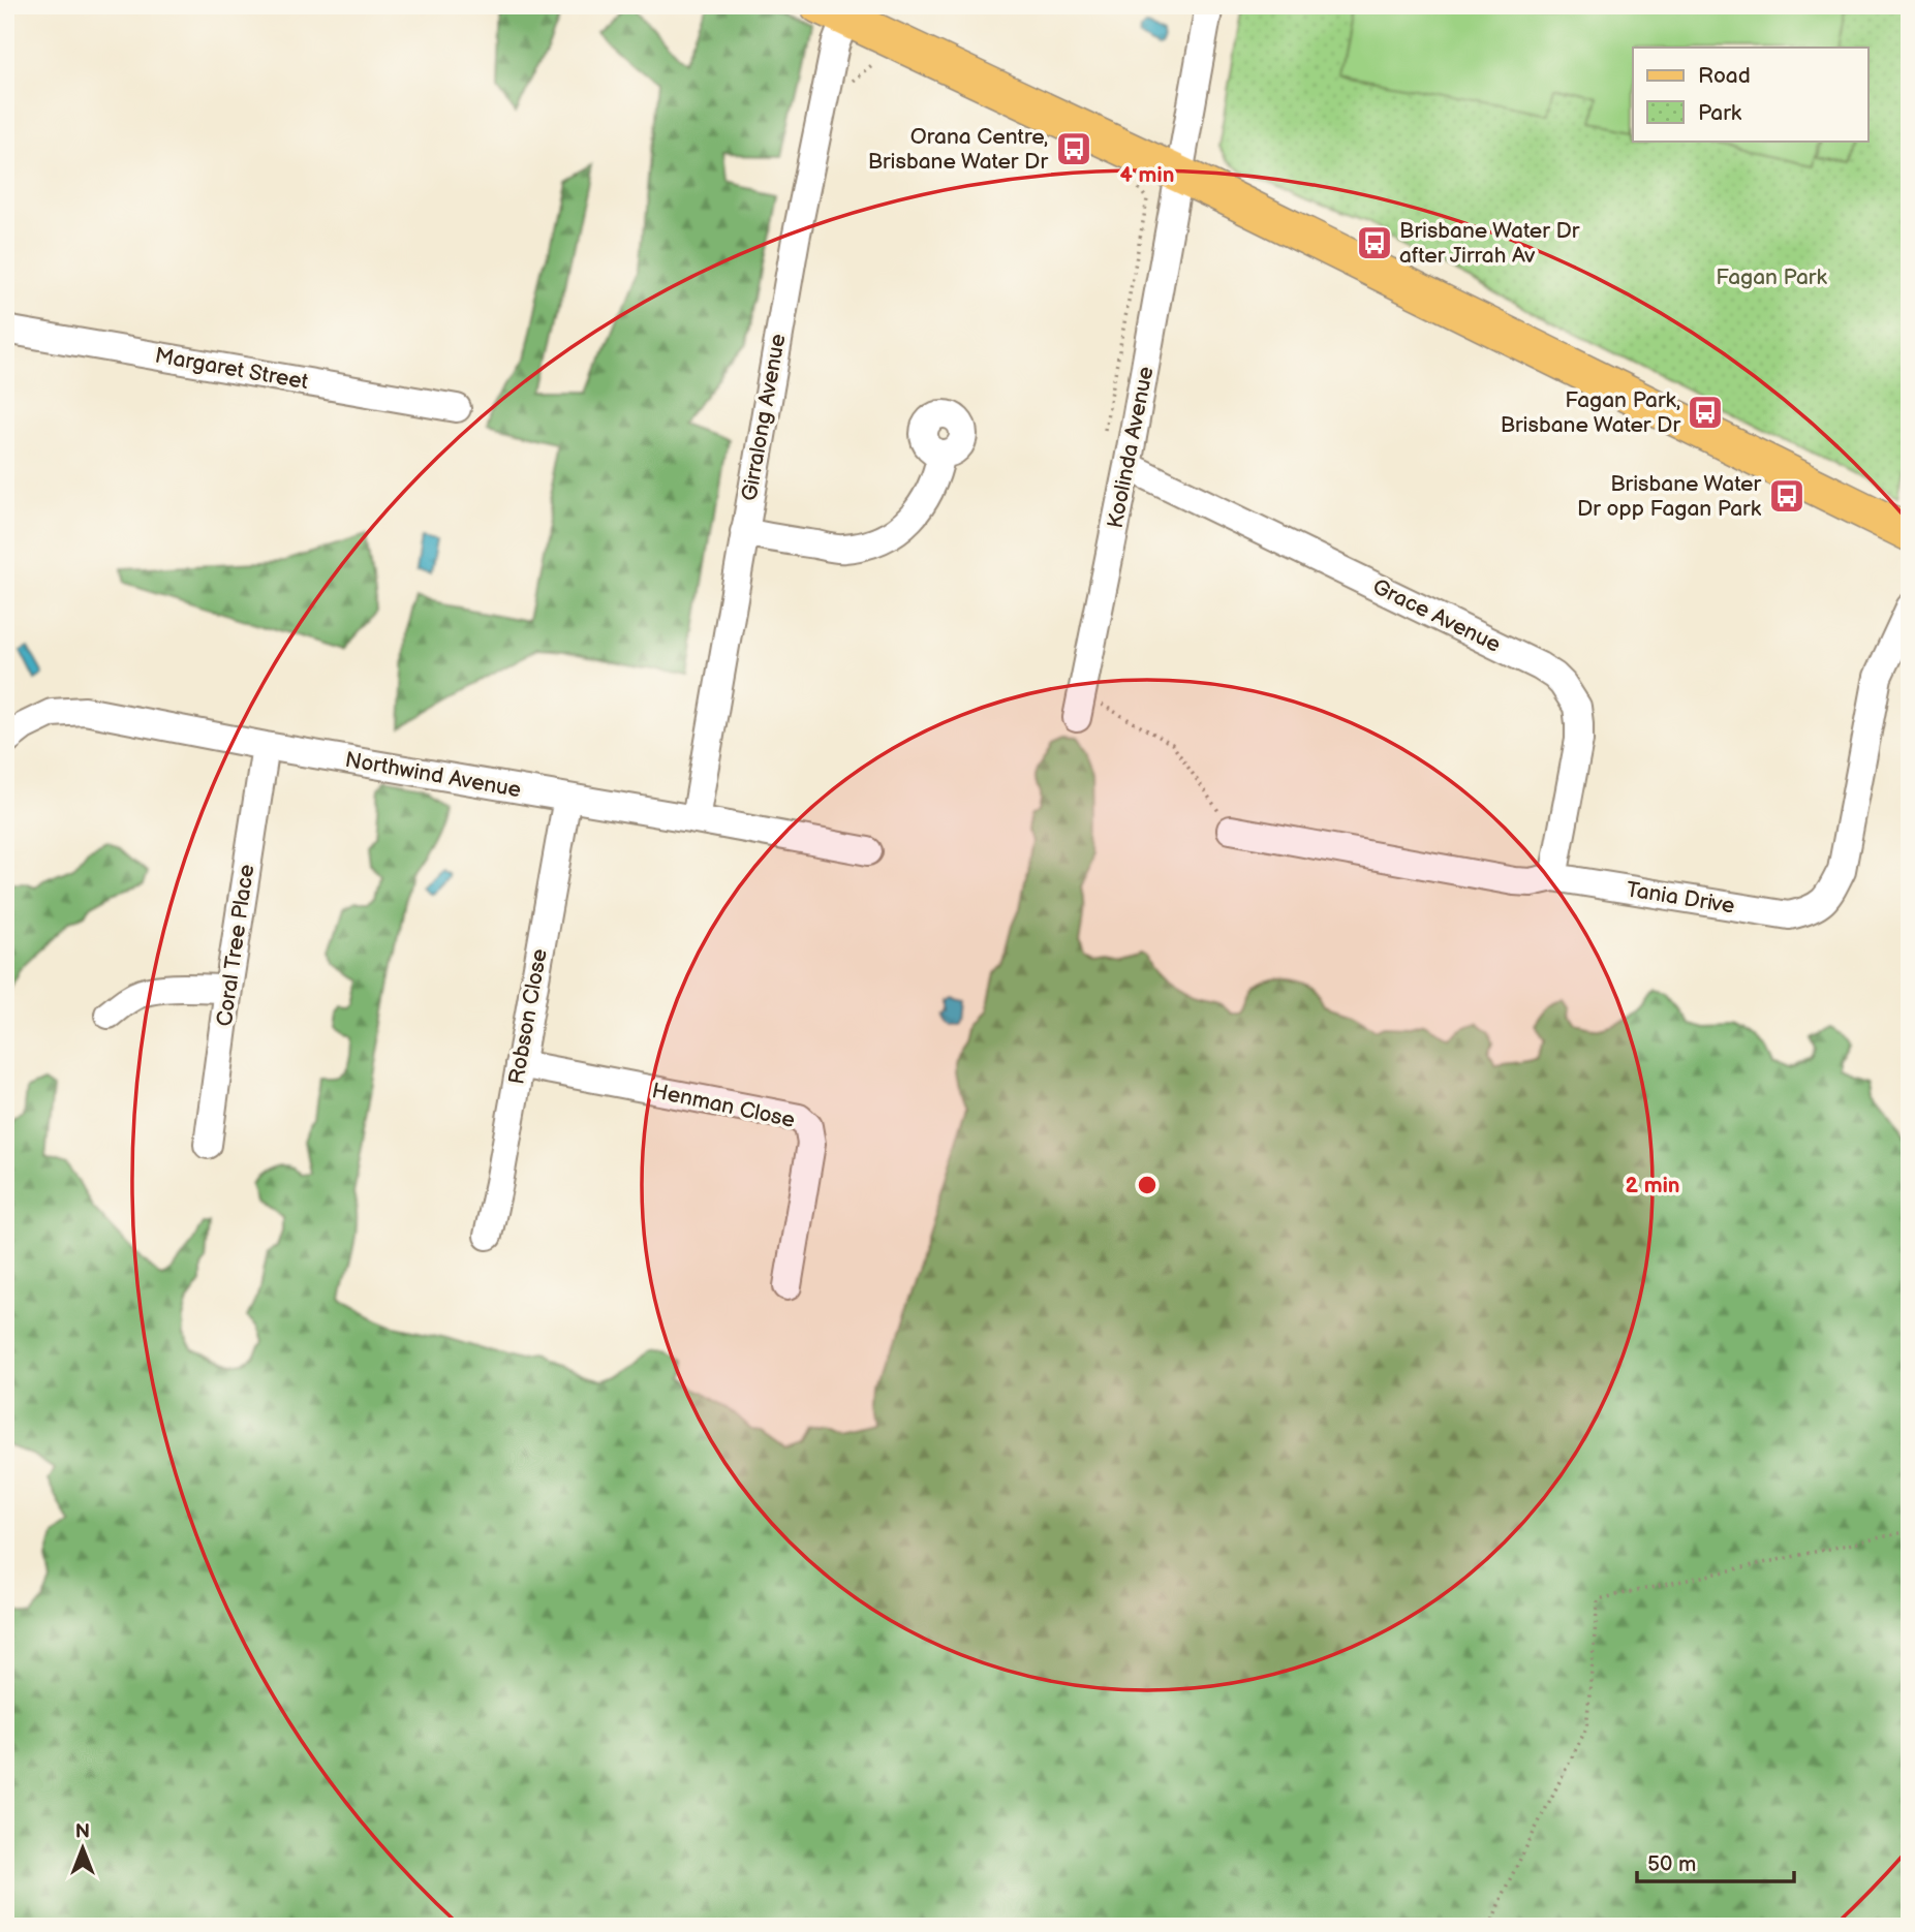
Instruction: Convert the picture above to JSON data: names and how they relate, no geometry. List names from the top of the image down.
{
  "streets": {
    "street": [
      "Margaret Street",
      "Girralong Avenue",
      "Koolinda Avenue",
      "Grace Avenue",
      "Northwind Avenue",
      "Tania Drive",
      "Coral Tree Place",
      "Robson Close",
      "Henman Close"
    ]
  },
  "crossings": [
    ["Girralong Avenue", "Northwind Avenue"],
    ["Koolinda Avenue", "Grace Avenue"],
    ["Grace Avenue", "Tania Drive"],
    ["Northwind Avenue", "Coral Tree Place"],
    ["Northwind Avenue", "Robson Close"],
    ["Robson Close", "Henman Close"]
  ],
  "parks": ["Fagan Park"],
  "places": {
    "bus stop": [
      "Orana Centre, Brisbane Water Dr",
      "Brisbane Water Dr after Jirrah Av",
      "Fagan Park, Brisbane Water Dr",
      "Brisbane Water Dr opp Fagan Park"
    ]
  },
  "legend": ["Road", "Park"],
  "scale_bar": "50 m",
  "north": "top",
  "rings": ["4 min", "2 min"]
}
